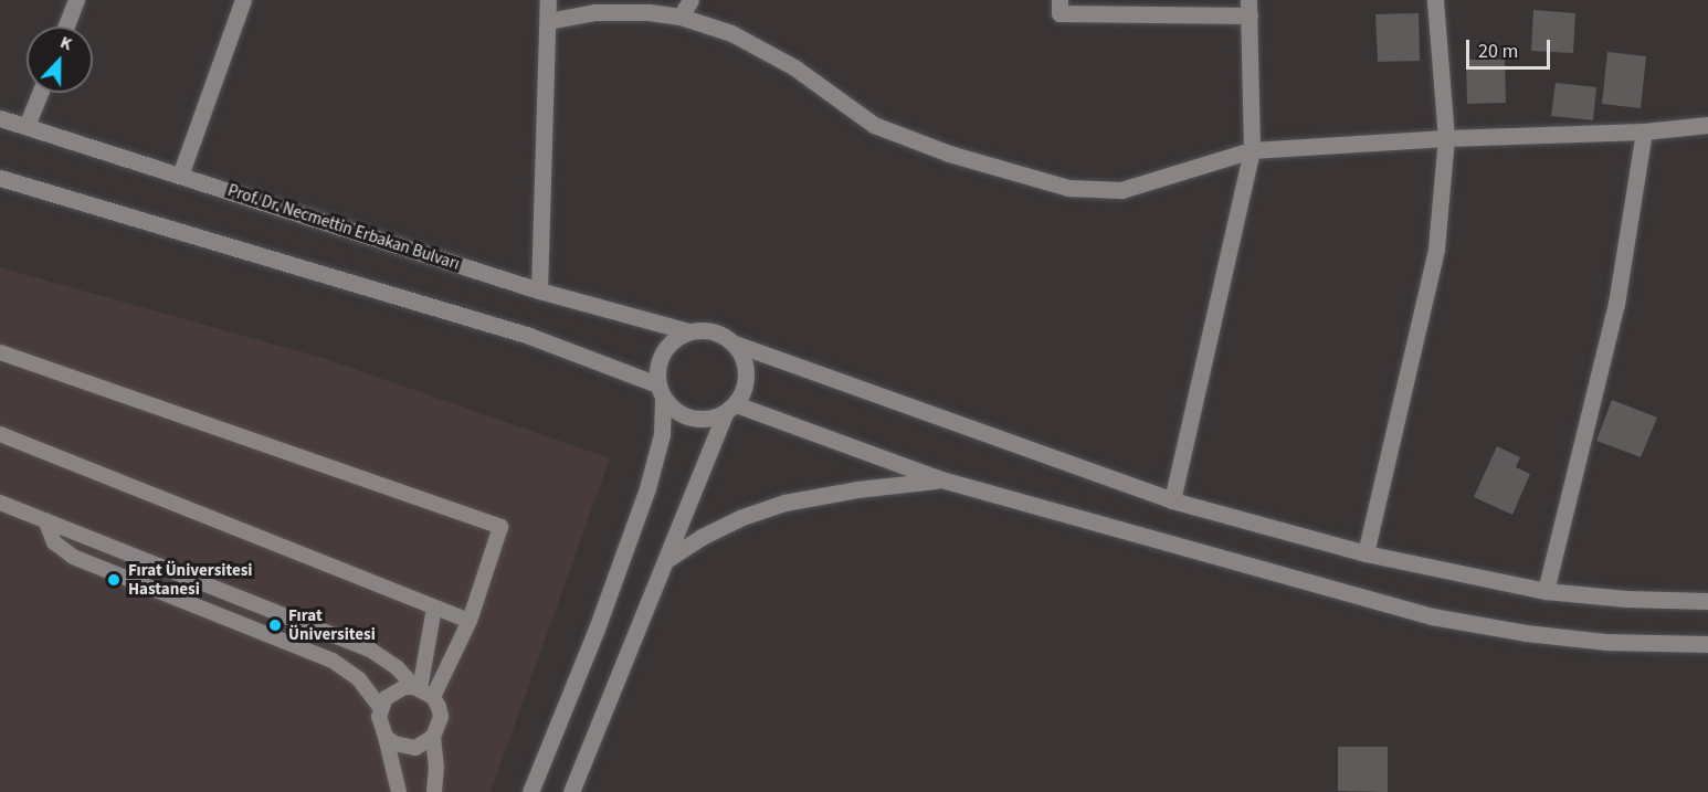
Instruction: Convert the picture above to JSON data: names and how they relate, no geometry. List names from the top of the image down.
{
  "streets": {
    "main road": ["Prof. Dr. Necmettin Erbakan Bulvarı"]
  },
  "places": ["Fırat Üniversitesi Hastanesi", "Fırat Üniversitesi"],
  "scale_bar": "20 m",
  "north": "top"
}
